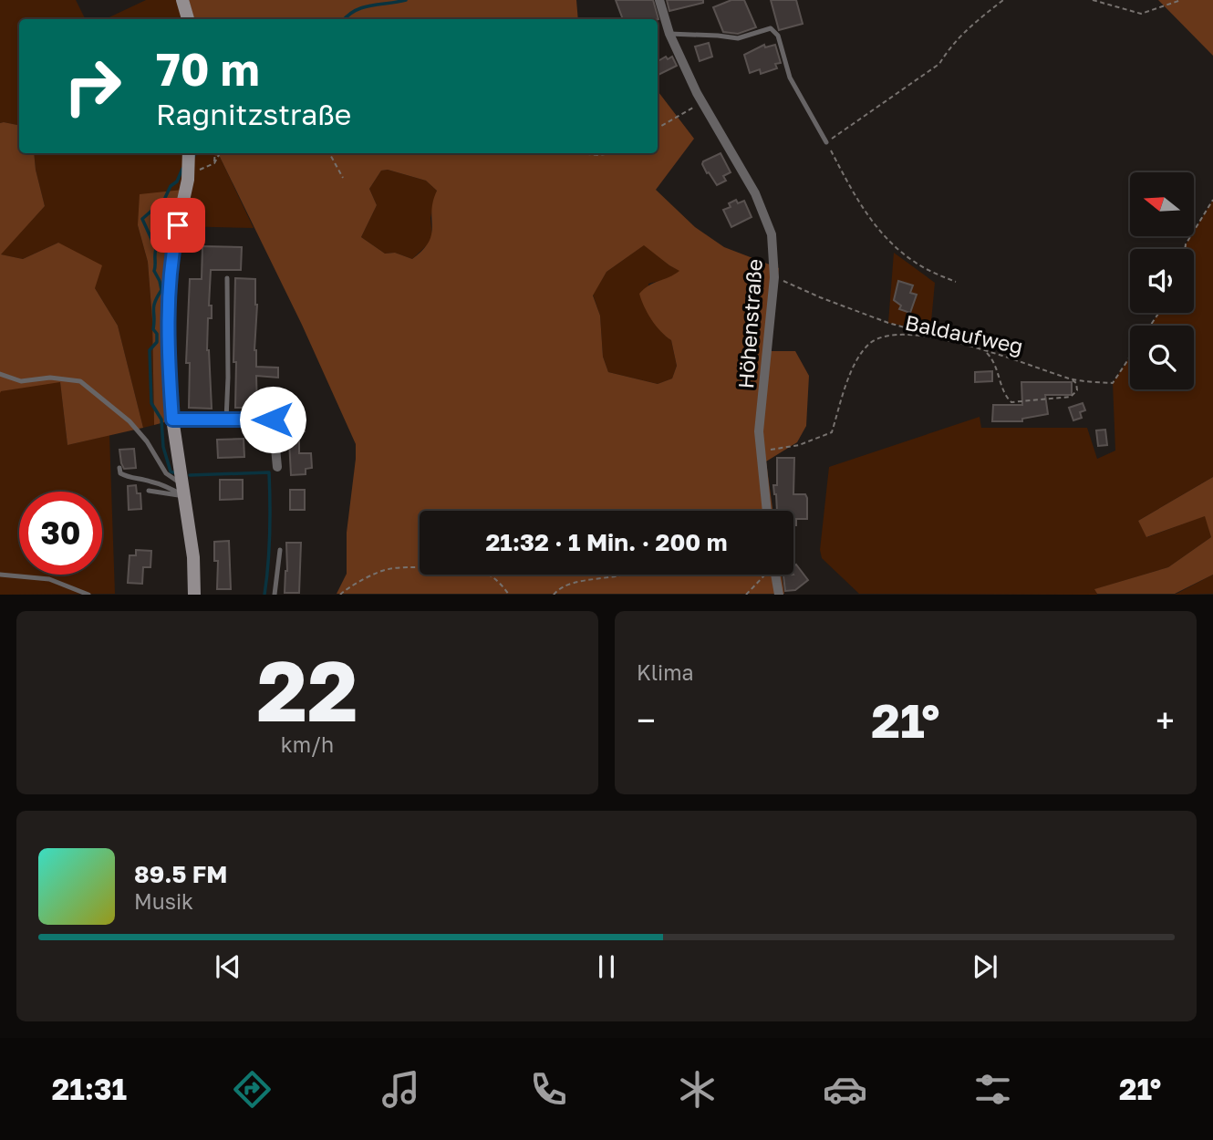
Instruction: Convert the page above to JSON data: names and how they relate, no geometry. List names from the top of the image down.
{
  "streets": {
    "street": ["Höhenstraße"],
    "path": ["Baldaufweg"]
  },
  "crossings": [
    ["Höhenstraße", "Baldaufweg"]
  ],
  "north": "left",
  "page": {
    "turn": ["70 m", "Ragnitzstraße"],
    "limit": "30",
    "trip": "21:32 · 1 Min. · 200 m",
    "tile": [
      ["22", "km/h"],
      "Klima"
    ],
    "heat": ["−", "21°", "+"],
    "song": ["89.5 FM", "Musik"],
    "tabs": ["21:31", "21°"]
  }
}
